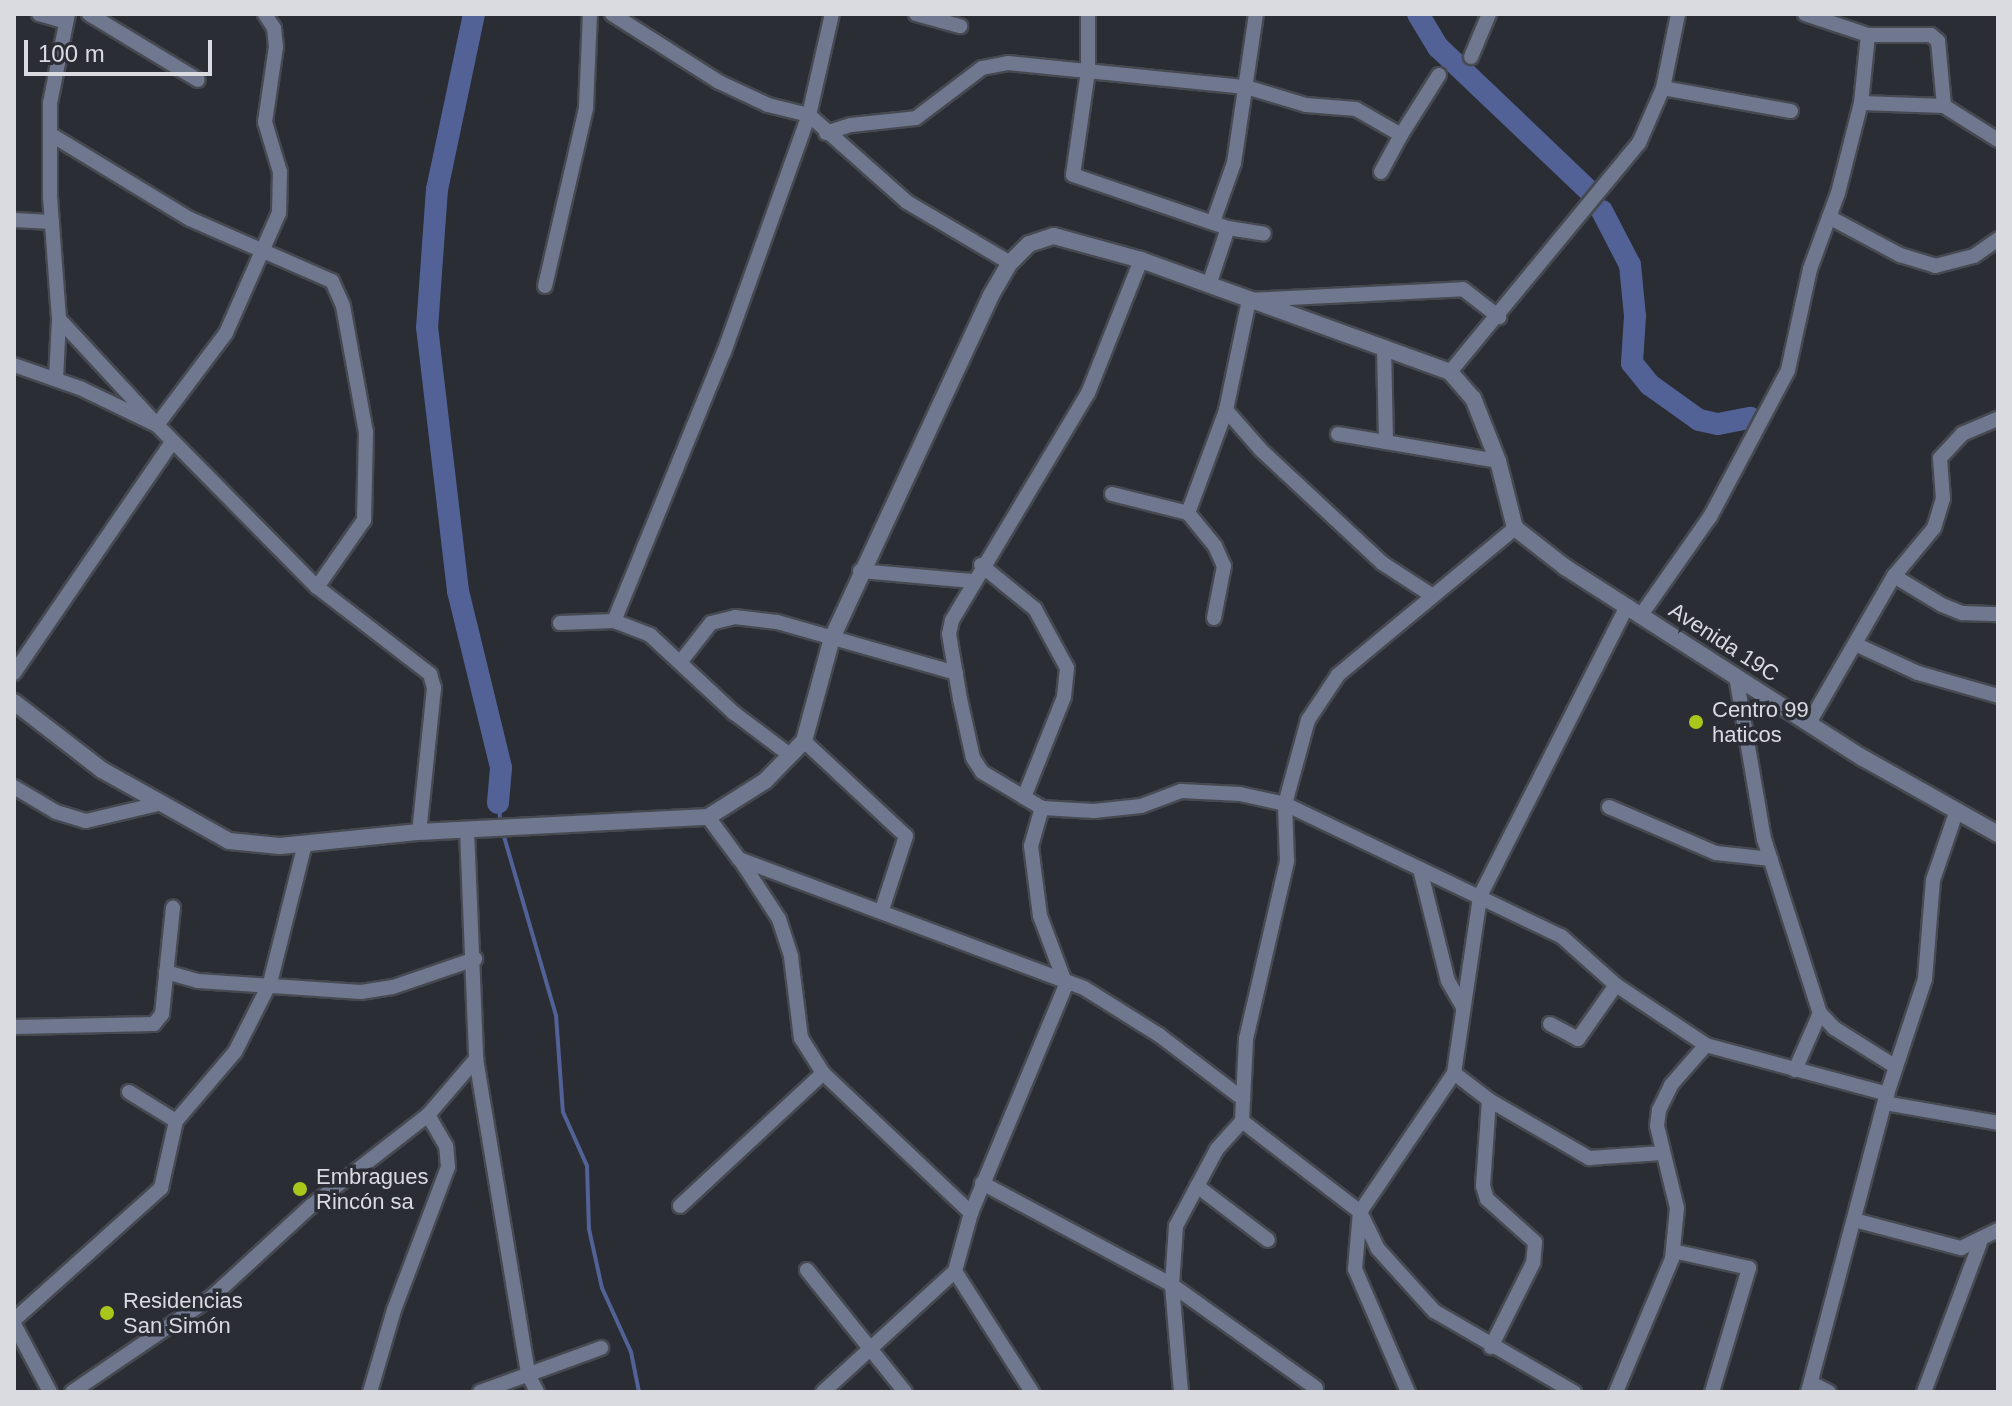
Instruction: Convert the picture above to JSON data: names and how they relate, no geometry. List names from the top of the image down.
{
  "streets": {
    "street": ["Avenida 19C"]
  },
  "places": ["Centro 99 haticos", "Embragues Rincón sa", "Residencias San Simón"],
  "scale_bar": "100 m"
}
